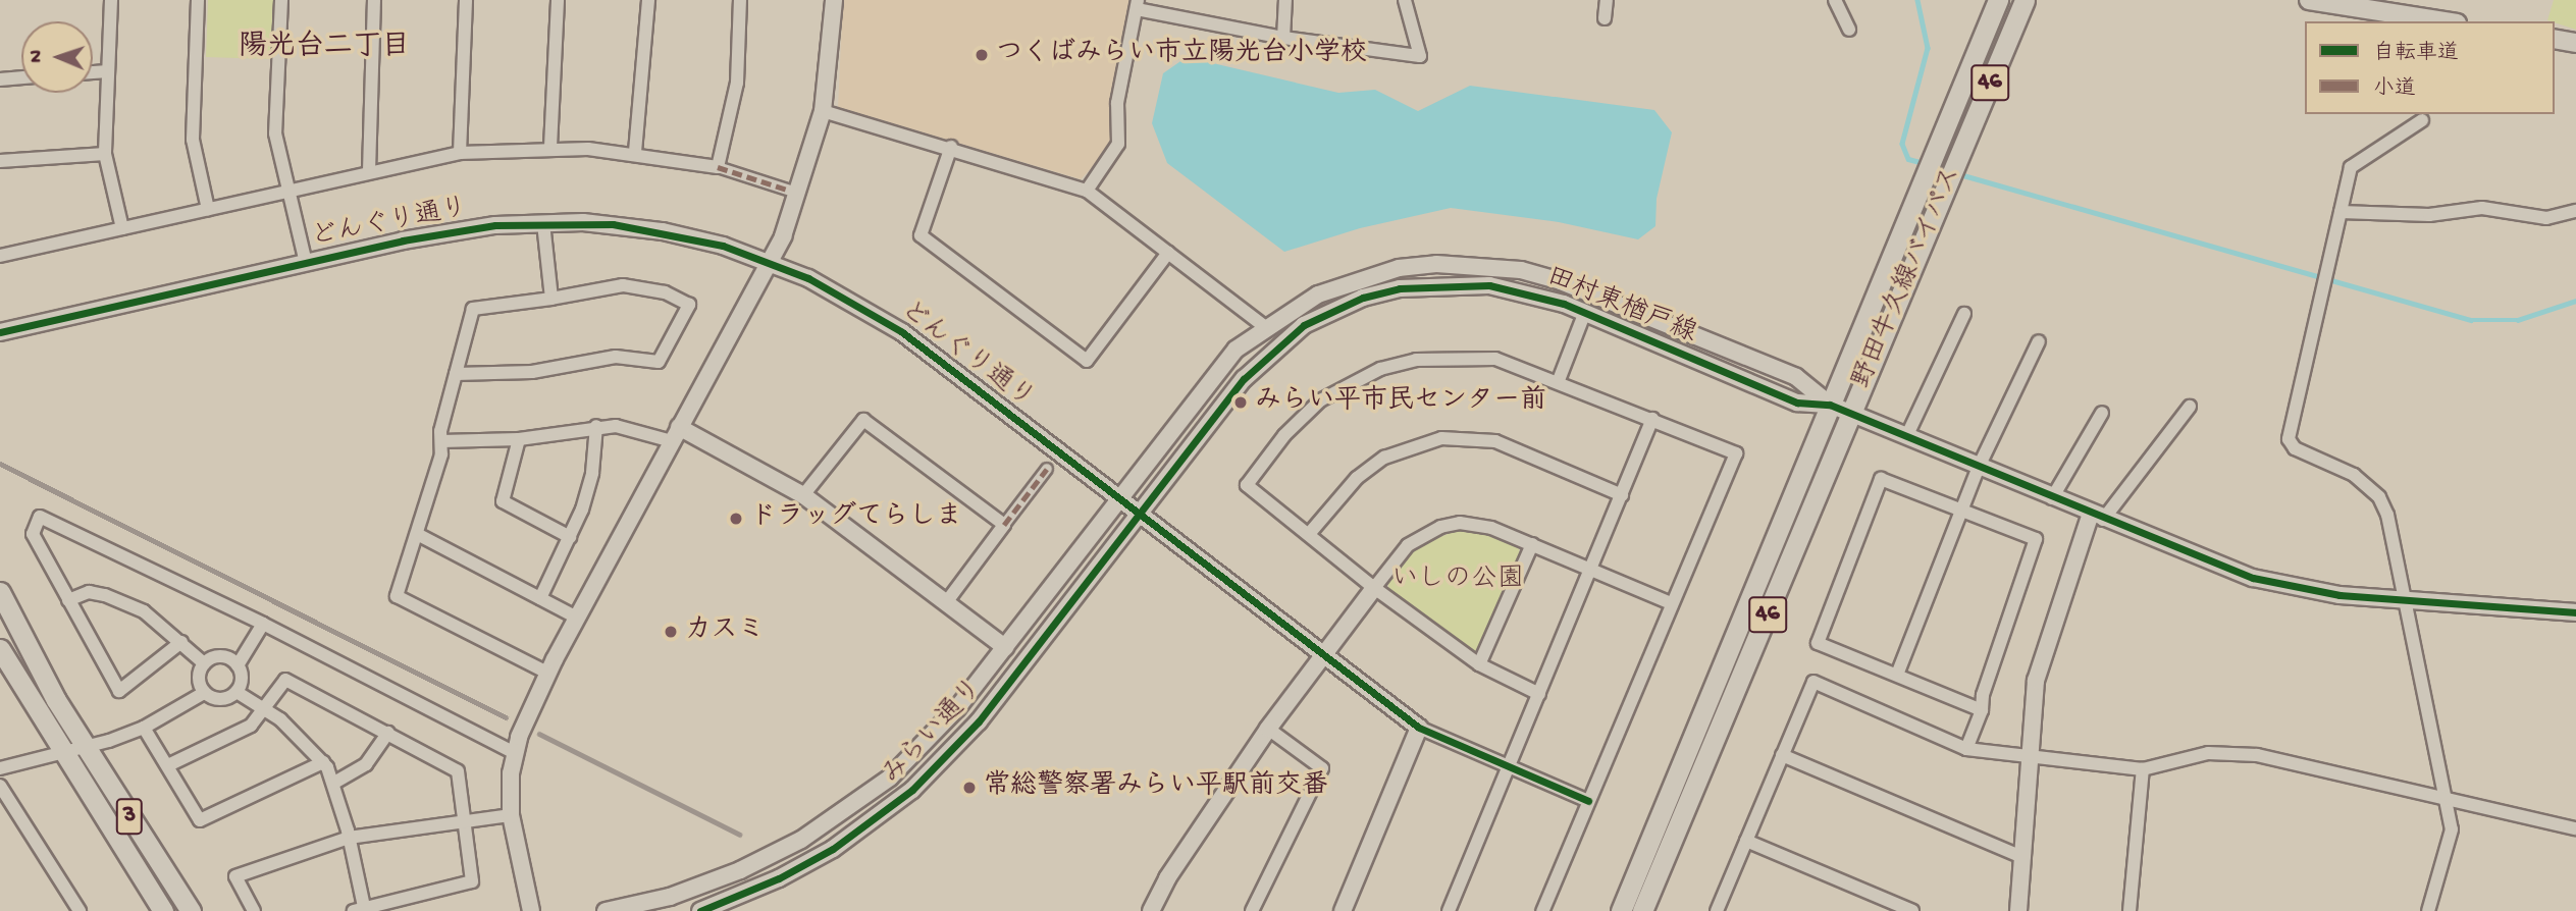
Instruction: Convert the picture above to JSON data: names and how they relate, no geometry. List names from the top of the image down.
{
  "streets": {
    "main road": ["46", "野田牛久線バイパス", "3"],
    "street": ["どんぐり通り", "田村東楢戸線", "みらい通り"]
  },
  "crossings": [
    ["どんぐり通り", "田村東楢戸線"],
    ["どんぐり通り", "みらい通り"],
    ["野田牛久線バイパス", "田村東楢戸線"],
    ["田村東楢戸線", "みらい通り"]
  ],
  "districts": ["陽光台二丁目"],
  "parks": ["いしの公園"],
  "places": [
    "つくばみらい市立陽光台小学校",
    "みらい平市民センター前",
    "ドラッグてらしま",
    "カスミ",
    "常総警察署みらい平駅前交番"
  ],
  "legend": ["自転車道", "小道"],
  "north": "left"
}
